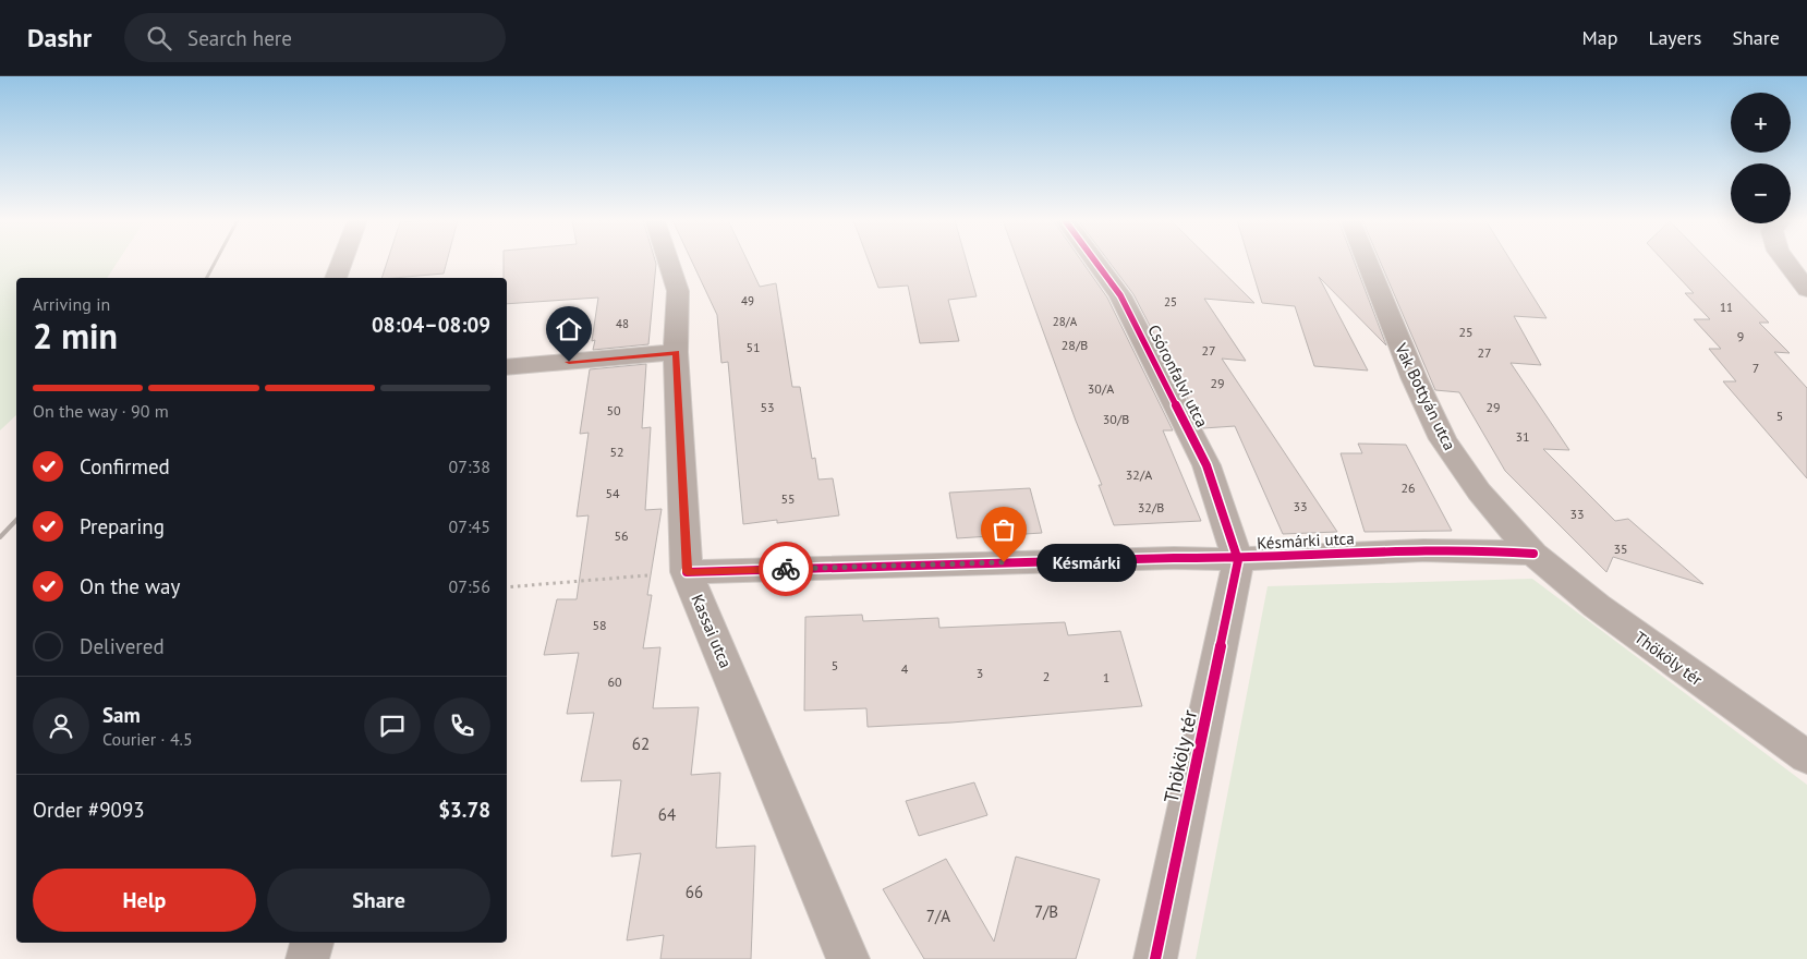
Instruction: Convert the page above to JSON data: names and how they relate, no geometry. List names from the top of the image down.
{
  "streets": {
    "street": [
      "Csóronfalvi utca",
      "Vak Bottyán utca",
      "Késmárki utca",
      "Kassai utca",
      "Thököly tér"
    ]
  },
  "crossings": [
    ["Csóronfalvi utca", "Késmárki utca"],
    ["Csóronfalvi utca", "Thököly tér"],
    ["Vak Bottyán utca", "Késmárki utca"],
    ["Vak Bottyán utca", "Thököly tér"],
    ["Késmárki utca", "Kassai utca"],
    ["Késmárki utca", "Thököly tér"]
  ],
  "places": ["Késmárki"],
  "house_numbers": [
    "49",
    "25",
    "11",
    "28/A",
    "48",
    "25",
    "9",
    "28/B",
    "51",
    "27",
    "27",
    "7",
    "29",
    "30/A",
    "53",
    "29",
    "50",
    "5",
    "30/B",
    "31",
    "52",
    "32/A",
    "26",
    "54",
    "55",
    "33",
    "32/B",
    "33",
    "56",
    "35",
    "58",
    "5",
    "4",
    "3",
    "2",
    "1",
    "60",
    "62",
    "64",
    "66",
    "7/B",
    "7/A"
  ],
  "page": {
    "header": "Dashr",
    "search": "Search here",
    "nav": ["Map", "Layers", "Share"],
    "map_buttons": ["+", "−"],
    "heading": ["2 min", "Arriving in", "08:04–08:09"],
    "panel": [
      "Sam",
      "Courier · 4.5",
      "Order #9093",
      "$3.78"
    ],
    "bar": "On the way · 90 m",
    "list": [
      ["Confirmed", "07:38"],
      ["Preparing", "07:45"],
      ["On the way", "07:56"],
      "Delivered"
    ],
    "bubble": "Késmárki",
    "buttons": ["Help", "Share"]
  }
}
